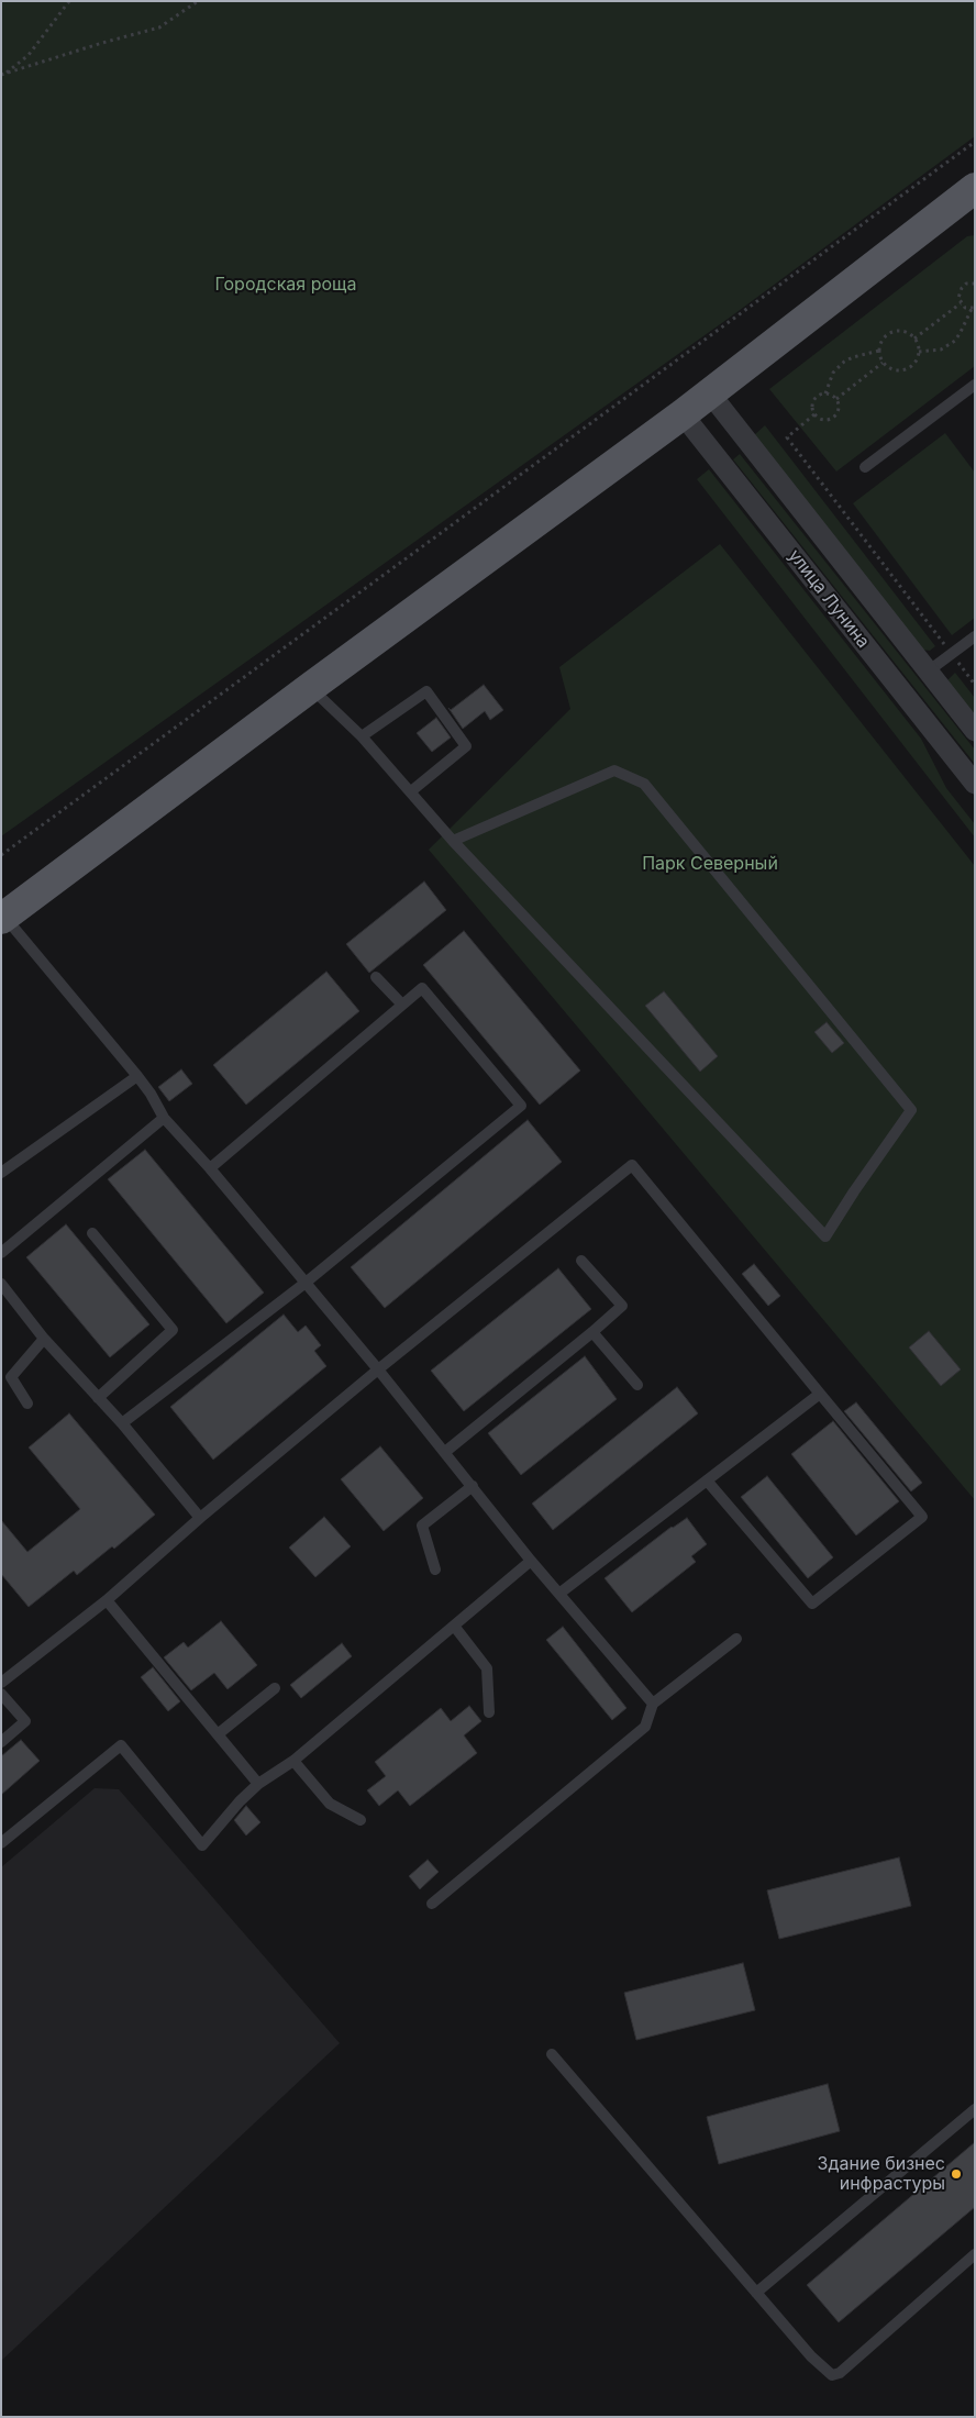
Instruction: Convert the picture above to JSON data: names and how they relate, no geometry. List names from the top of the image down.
{
  "streets": {
    "street": ["улица Лунина"]
  },
  "parks": ["Городская роща", "Парк Северный"],
  "places": ["Здание бизнес инфрастуры"]
}
